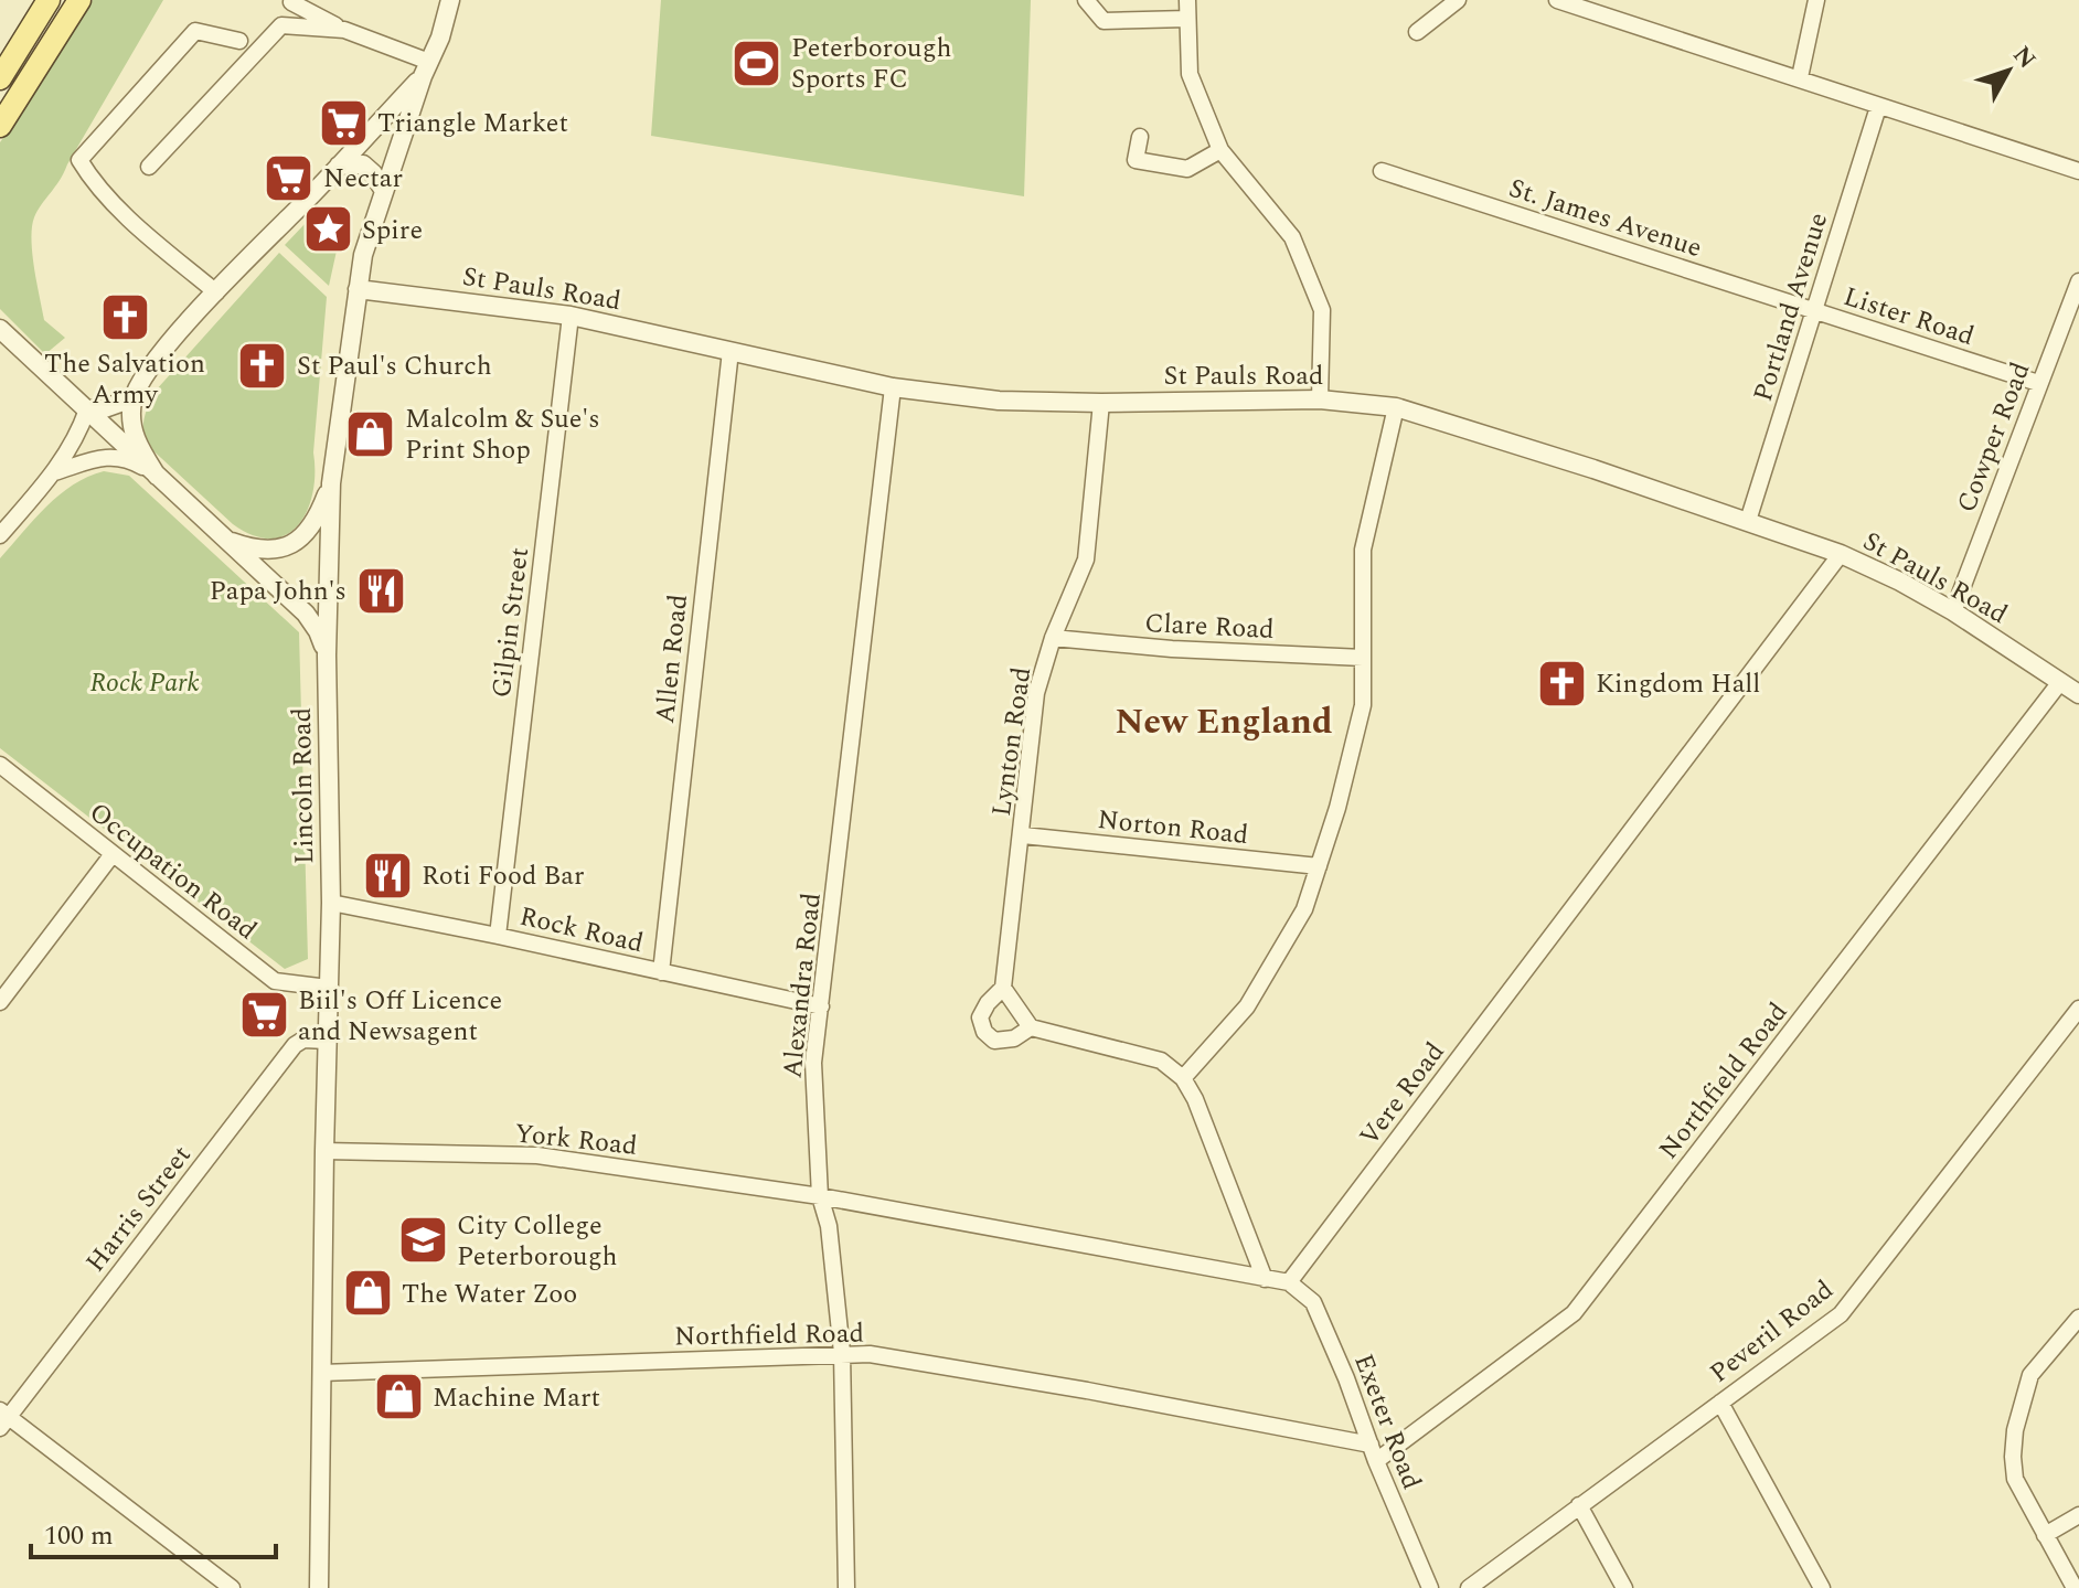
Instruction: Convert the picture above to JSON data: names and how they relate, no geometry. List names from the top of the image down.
{
  "streets": {
    "street": [
      "St. James Avenue",
      "St Pauls Road",
      "Portland Avenue",
      "Lister Road",
      "Cowper Road",
      "Gilpin Street",
      "Clare Road",
      "Allen Road",
      "Lynton Road",
      "Lincoln Road",
      "Norton Road",
      "Occupation Road",
      "Rock Road",
      "Alexandra Road",
      "Northfield Road",
      "Vere Road",
      "York Road",
      "Harris Street",
      "Peveril Road",
      "Exeter Road"
    ]
  },
  "crossings": [
    ["St. James Avenue", "Portland Avenue"],
    ["St. James Avenue", "Lister Road"],
    ["St Pauls Road", "Portland Avenue"],
    ["St Pauls Road", "Cowper Road"],
    ["St Pauls Road", "Gilpin Street"],
    ["St Pauls Road", "Allen Road"],
    ["St Pauls Road", "Lynton Road"],
    ["St Pauls Road", "Lincoln Road"],
    ["St Pauls Road", "Alexandra Road"],
    ["St Pauls Road", "Northfield Road"],
    ["St Pauls Road", "Vere Road"],
    ["Portland Avenue", "Lister Road"],
    ["Lister Road", "Cowper Road"],
    ["Gilpin Street", "Rock Road"],
    ["Clare Road", "Lynton Road"],
    ["Allen Road", "Rock Road"],
    ["Lynton Road", "Norton Road"],
    ["Lincoln Road", "Occupation Road"],
    ["Lincoln Road", "Rock Road"],
    ["Lincoln Road", "Northfield Road"],
    ["Lincoln Road", "York Road"],
    ["Lincoln Road", "Harris Street"],
    ["Rock Road", "Alexandra Road"],
    ["Alexandra Road", "Northfield Road"],
    ["Alexandra Road", "York Road"],
    ["Northfield Road", "Exeter Road"],
    ["Vere Road", "Exeter Road"]
  ],
  "districts": ["New England"],
  "parks": ["Rock Park"],
  "places": {
    "sports": ["Peterborough Sports FC"],
    "supermarket": ["Triangle Market", "Nectar", "Biil's Off Licence and Newsagent"],
    "place": ["Spire"],
    "church": ["The Salvation Army", "St Paul's Church", "Kingdom Hall"],
    "shop": ["Malcolm & Sue's Print Shop", "The Water Zoo", "Machine Mart"],
    "restaurant": ["Papa John's", "Roti Food Bar"],
    "school or university": ["City College Peterborough"]
  },
  "scale_bar": "100 m",
  "north": "top right"
}
